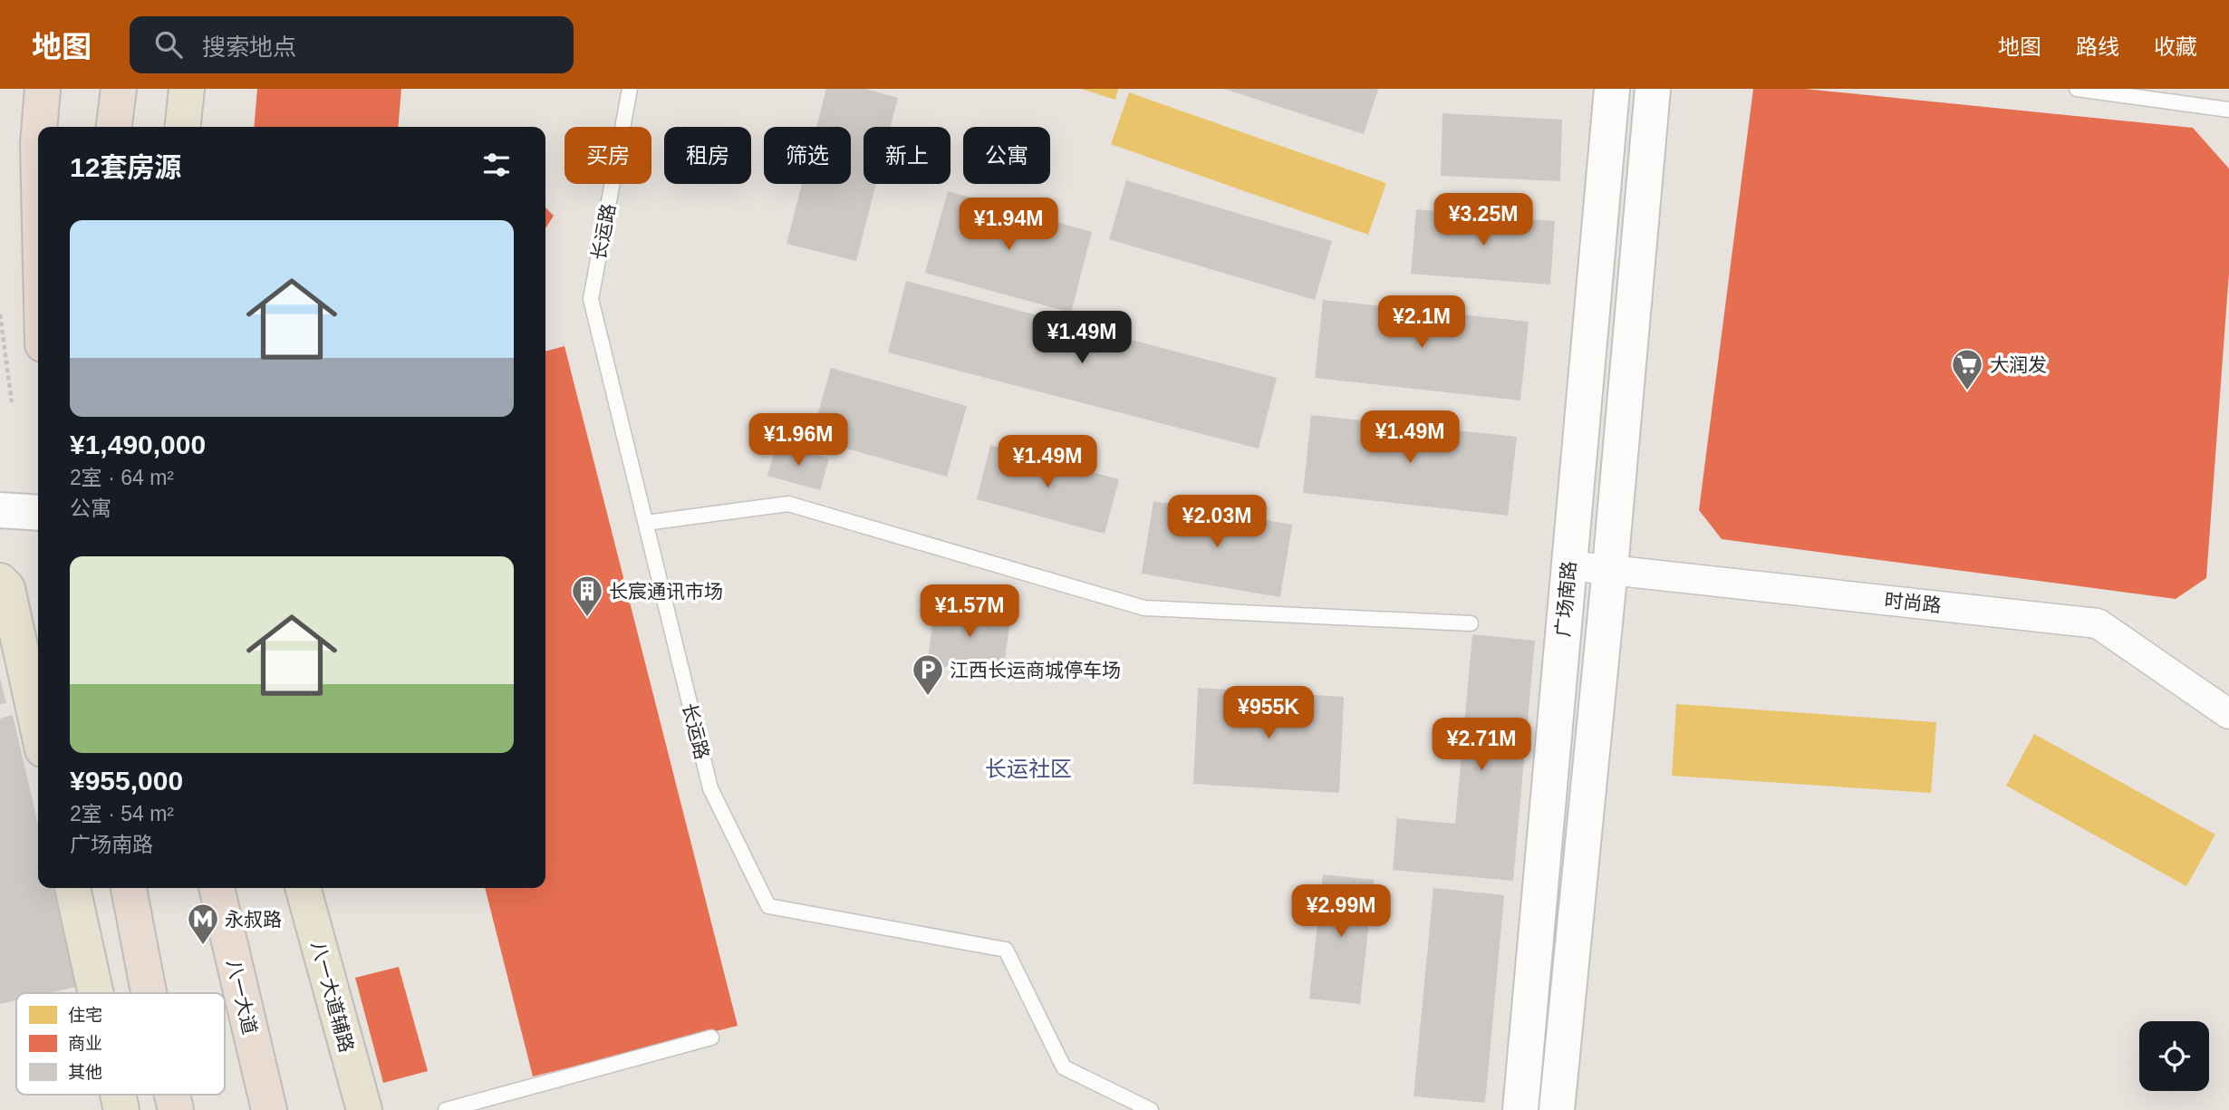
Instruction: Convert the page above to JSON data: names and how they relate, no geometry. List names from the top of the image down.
{
  "streets": {
    "highway": ["八一大道"],
    "main road": ["八一大道辅路"],
    "street": ["广场南路", "时尚路"],
    "lane": ["长运路"]
  },
  "crossings": [
    ["广场南路", "时尚路"]
  ],
  "districts": ["长运社区"],
  "places": {
    "supermarket": ["大润发"],
    "building": ["长宸通讯市场"],
    "parking": ["江西长运商城停车场"],
    "metro station": ["永叔路"]
  },
  "legend": ["住宅", "商业", "其他"],
  "page": {
    "header": "地图",
    "search": "搜索地点",
    "nav": ["地图", "路线", "收藏"],
    "chip": [
      "买房",
      "租房",
      "筛选",
      "新上",
      "公寓"
    ],
    "heading": "12套房源",
    "price": [
      "¥3.25M",
      "¥1.94M",
      "¥2.1M",
      "¥1.49M",
      "¥1.49M",
      "¥1.96M",
      "¥1.49M",
      "¥2.03M",
      "¥1.57M",
      "¥955K",
      "¥2.71M",
      "¥2.99M"
    ],
    "list": [
      {
        "name": "¥1,490,000",
        "note": "2室 · 64 m² · 公寓"
      },
      {
        "name": "¥955,000",
        "note": "2室 · 54 m² · 广场南路"
      }
    ]
  }
}
